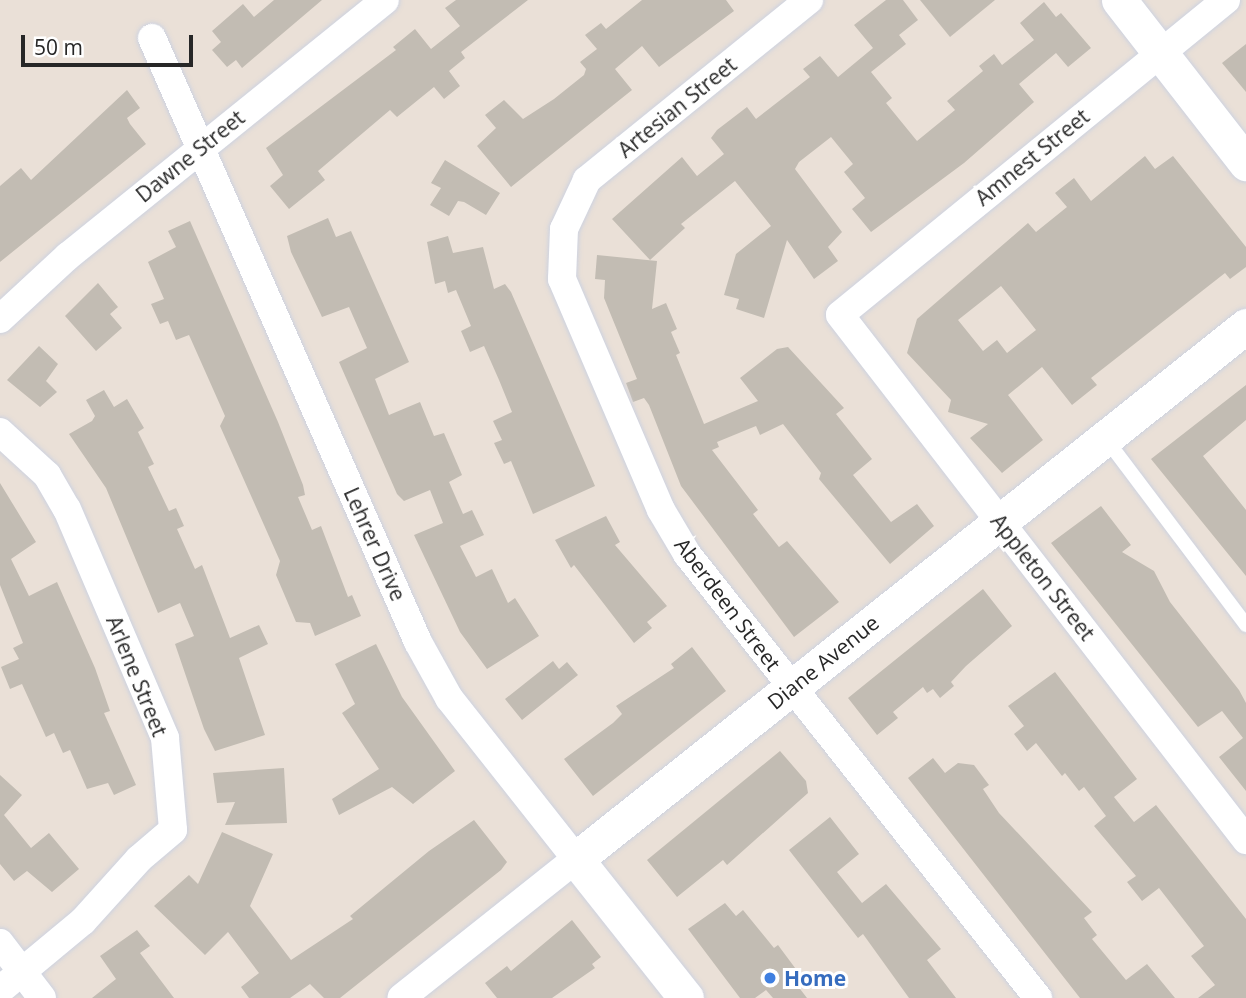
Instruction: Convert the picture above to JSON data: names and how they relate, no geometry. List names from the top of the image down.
{
  "streets": {
    "street": [
      "Artesian Street",
      "Dawne Street",
      "Amnest Street",
      "Lehrer Drive",
      "Appleton Street",
      "Aberdeen Street",
      "Diane Avenue",
      "Arlene Street"
    ]
  },
  "crossings": [
    ["Artesian Street", "Aberdeen Street"],
    ["Dawne Street", "Lehrer Drive"],
    ["Amnest Street", "Appleton Street"],
    ["Lehrer Drive", "Diane Avenue"],
    ["Appleton Street", "Diane Avenue"],
    ["Aberdeen Street", "Diane Avenue"]
  ],
  "places": ["Home"],
  "scale_bar": "50 m"
}
